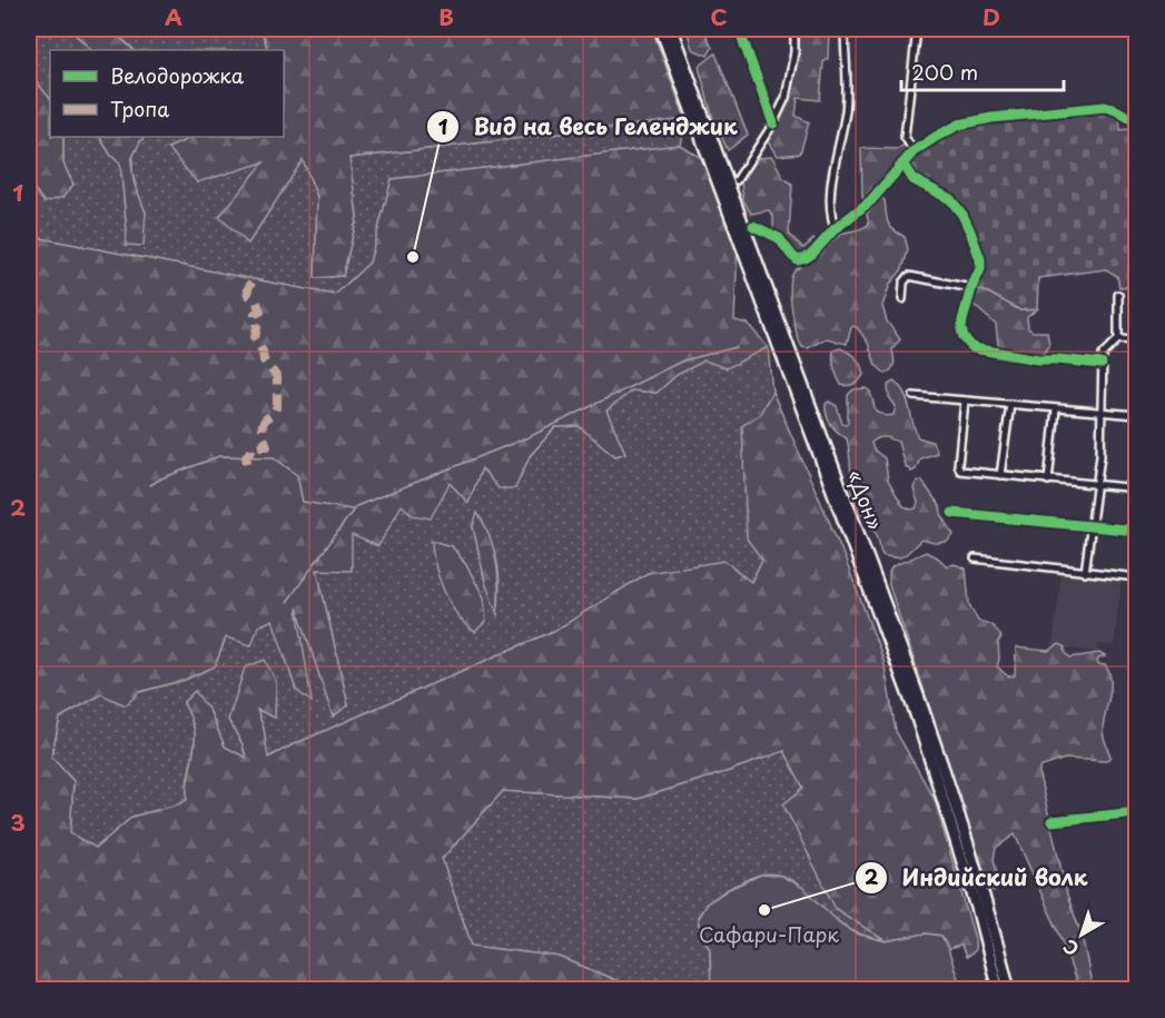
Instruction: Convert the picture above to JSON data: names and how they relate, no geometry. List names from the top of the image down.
{
  "streets": {
    "highway": ["«Дон»"]
  },
  "parks": ["Сафари-Парк"],
  "places": ["Вид на весь Геленджик", "Индийский волк"],
  "legend": ["Велодорожка", "Тропа"],
  "scale_bar": "200 m",
  "north": "bottom left",
  "grid": {
    "columns": [
      "A",
      "B",
      "C",
      "D"
    ],
    "rows": ["1", "2", "3"]
  }
}
